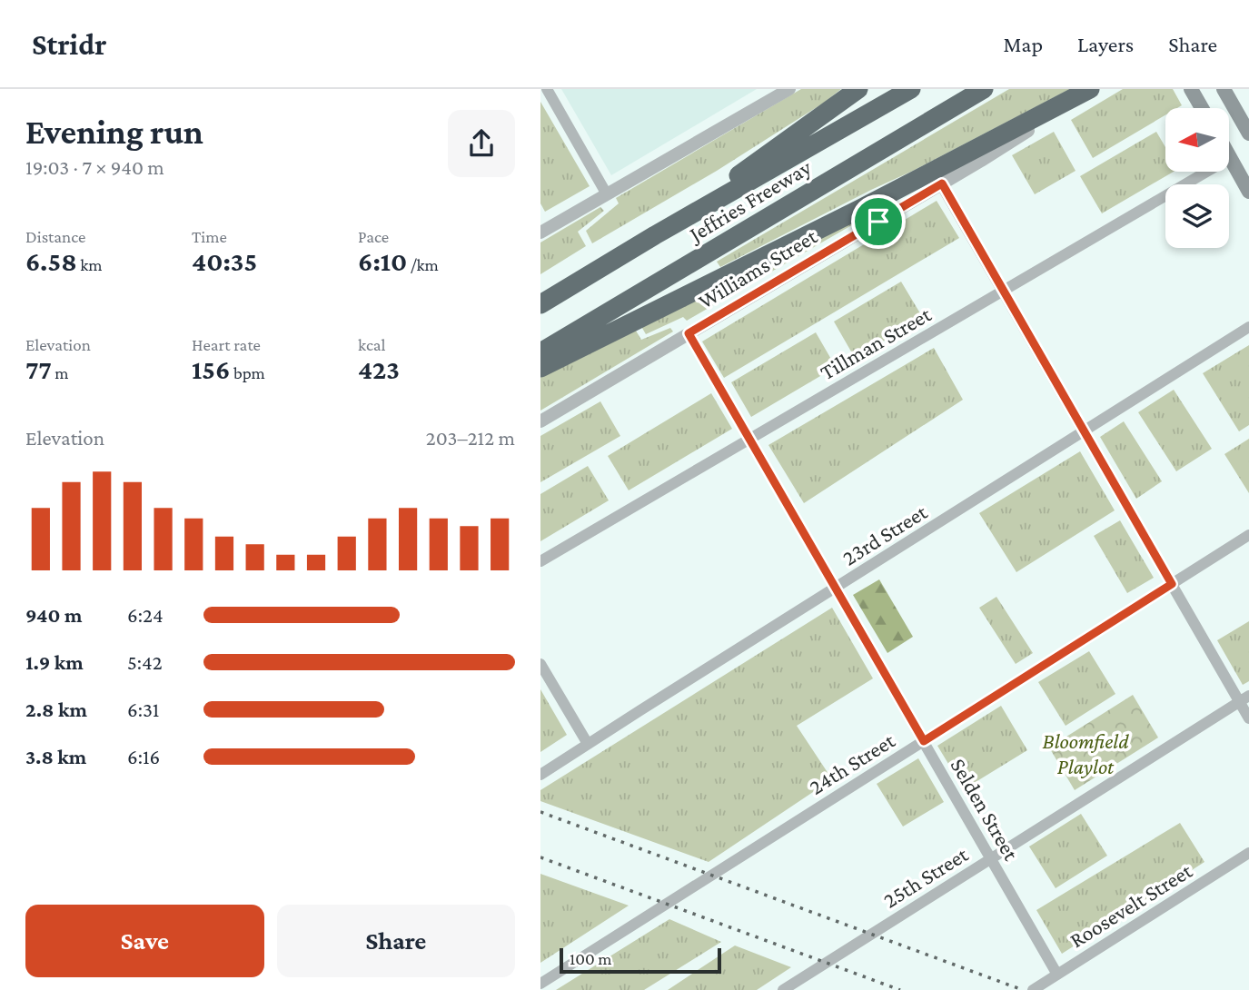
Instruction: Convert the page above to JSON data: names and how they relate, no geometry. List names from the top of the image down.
{
  "streets": {
    "highway": ["Jeffries Freeway"],
    "street": [
      "Williams Street",
      "Tillman Street",
      "23rd Street",
      "24th Street",
      "Selden Street",
      "25th Street",
      "Roosevelt Street"
    ]
  },
  "crossings": [
    ["Williams Street", "Selden Street"],
    ["Tillman Street", "Selden Street"],
    ["23rd Street", "Selden Street"],
    ["24th Street", "Selden Street"],
    ["Selden Street", "25th Street"],
    ["Selden Street", "Roosevelt Street"]
  ],
  "parks": ["Bloomfield Playlot"],
  "scale_bar": "100 m",
  "north": "left",
  "page": {
    "header": "Stridr",
    "nav": ["Map", "Layers", "Share"],
    "heading": ["Evening run", "19:03 · 7 × 940 m"],
    "stats": [
      ["Distance", "6.58 km"],
      ["Time", "40:35"],
      ["Pace", "6:10 /km"],
      ["Elevation", "77 m"],
      ["Heart rate", "156 bpm"],
      ["kcal", "423"]
    ],
    "chart": ["Elevation", "203–212 m"],
    "list": [
      {
        "name": "940 m",
        "note": "6:24"
      },
      {
        "name": "1.9 km",
        "note": "5:42"
      },
      {
        "name": "2.8 km",
        "note": "6:31"
      },
      {
        "name": "3.8 km",
        "note": "6:16"
      }
    ],
    "buttons": ["Save", "Share"],
    "scale": "100 m"
  }
}
